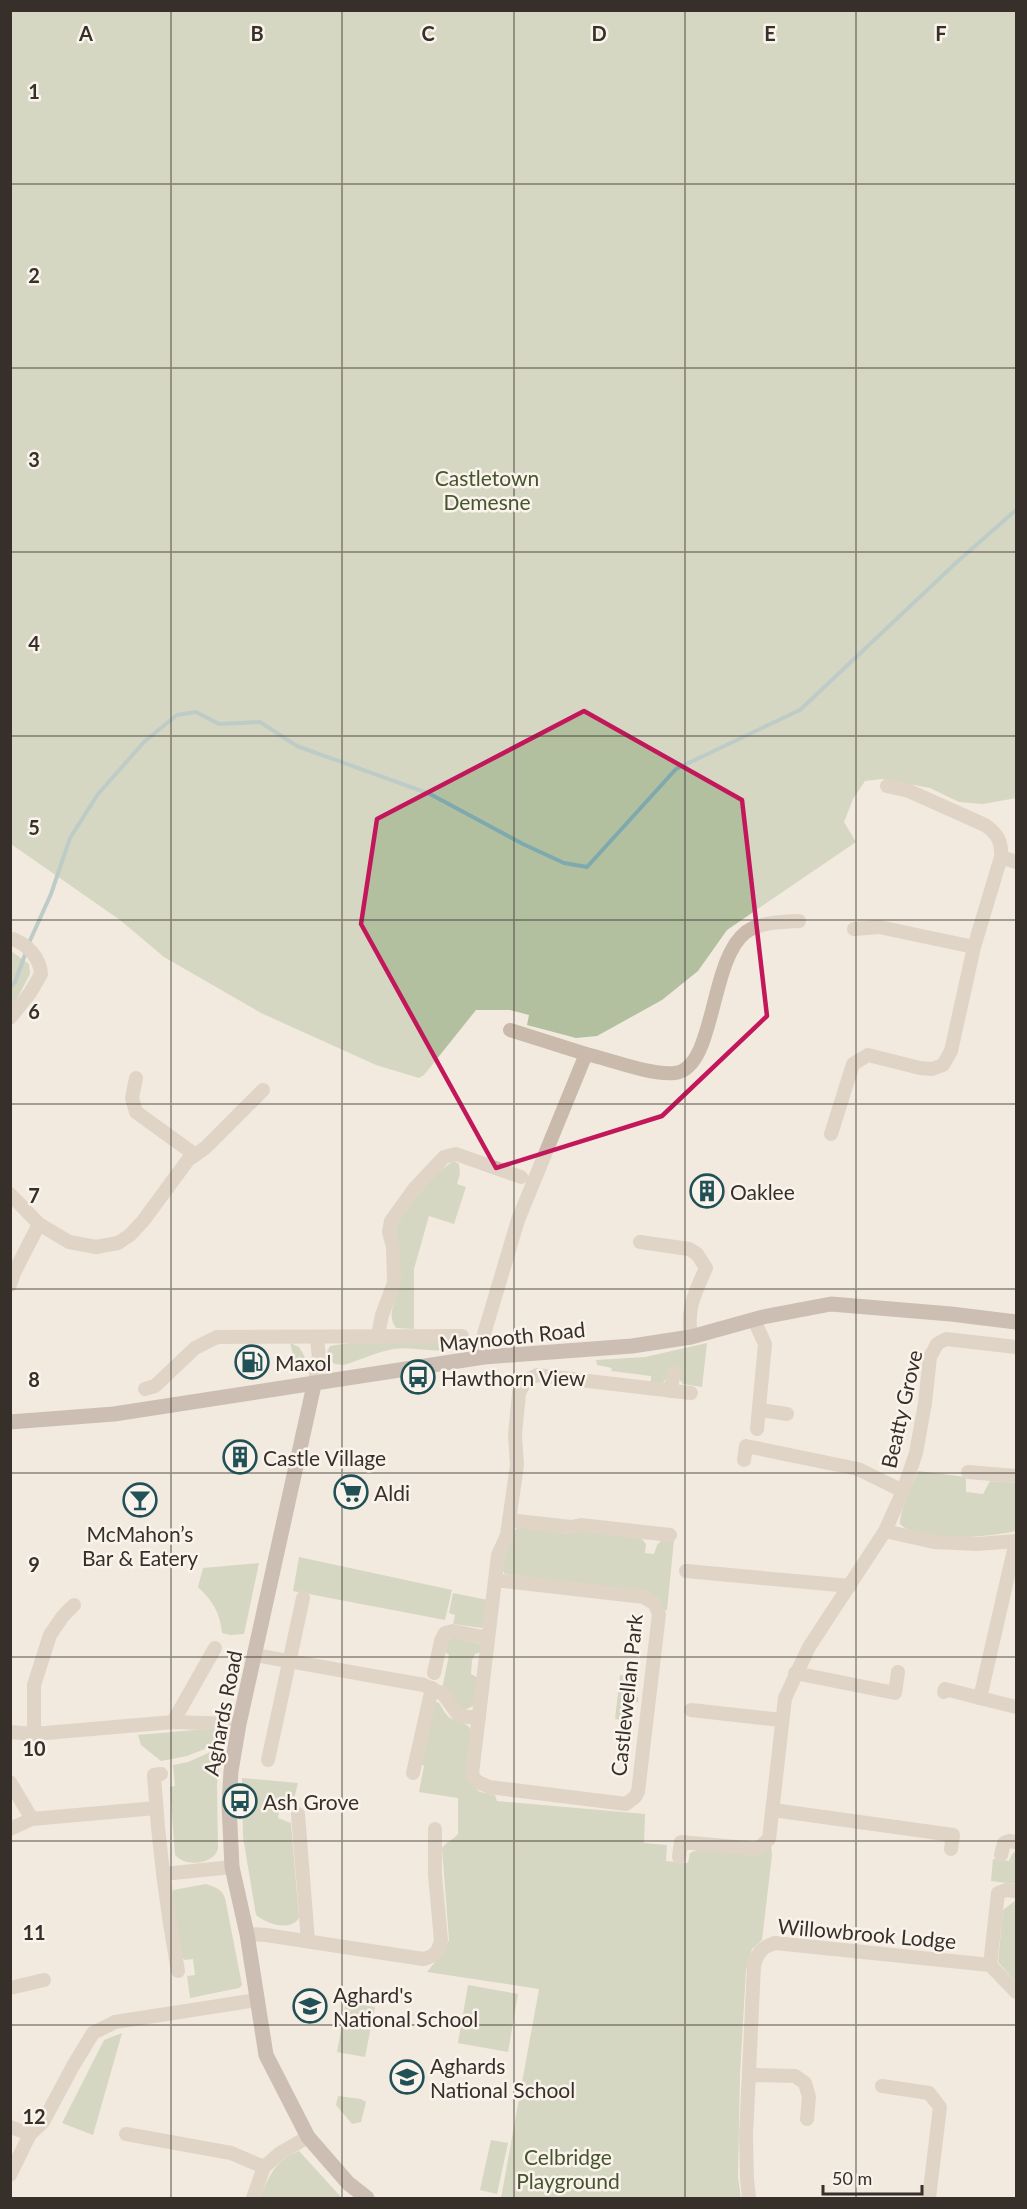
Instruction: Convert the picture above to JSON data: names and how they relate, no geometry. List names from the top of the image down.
{
  "streets": {
    "main road": ["Maynooth Road", "Aghards Road"],
    "street": ["Beatty Grove", "Castlewellan Park", "Willowbrook Lodge"]
  },
  "crossings": [
    ["Maynooth Road", "Aghards Road"]
  ],
  "parks": ["Castletown Demesne", "Celbridge Playground"],
  "places": {
    "building": ["Oaklee", "Castle Village"],
    "fuel station": ["Maxol"],
    "bus stop": ["Hawthorn View", "Ash Grove"],
    "supermarket": ["Aldi"],
    "bar": ["McMahon’s Bar & Eatery"],
    "school or university": ["Aghard's National School", "Aghards National School"]
  },
  "scale_bar": "50 m",
  "grid": {
    "columns": [
      "A",
      "B",
      "C",
      "D",
      "E",
      "F"
    ],
    "rows": [
      "1",
      "2",
      "3",
      "4",
      "5",
      "6",
      "7",
      "8",
      "9",
      "10",
      "11",
      "12"
    ]
  }
}
